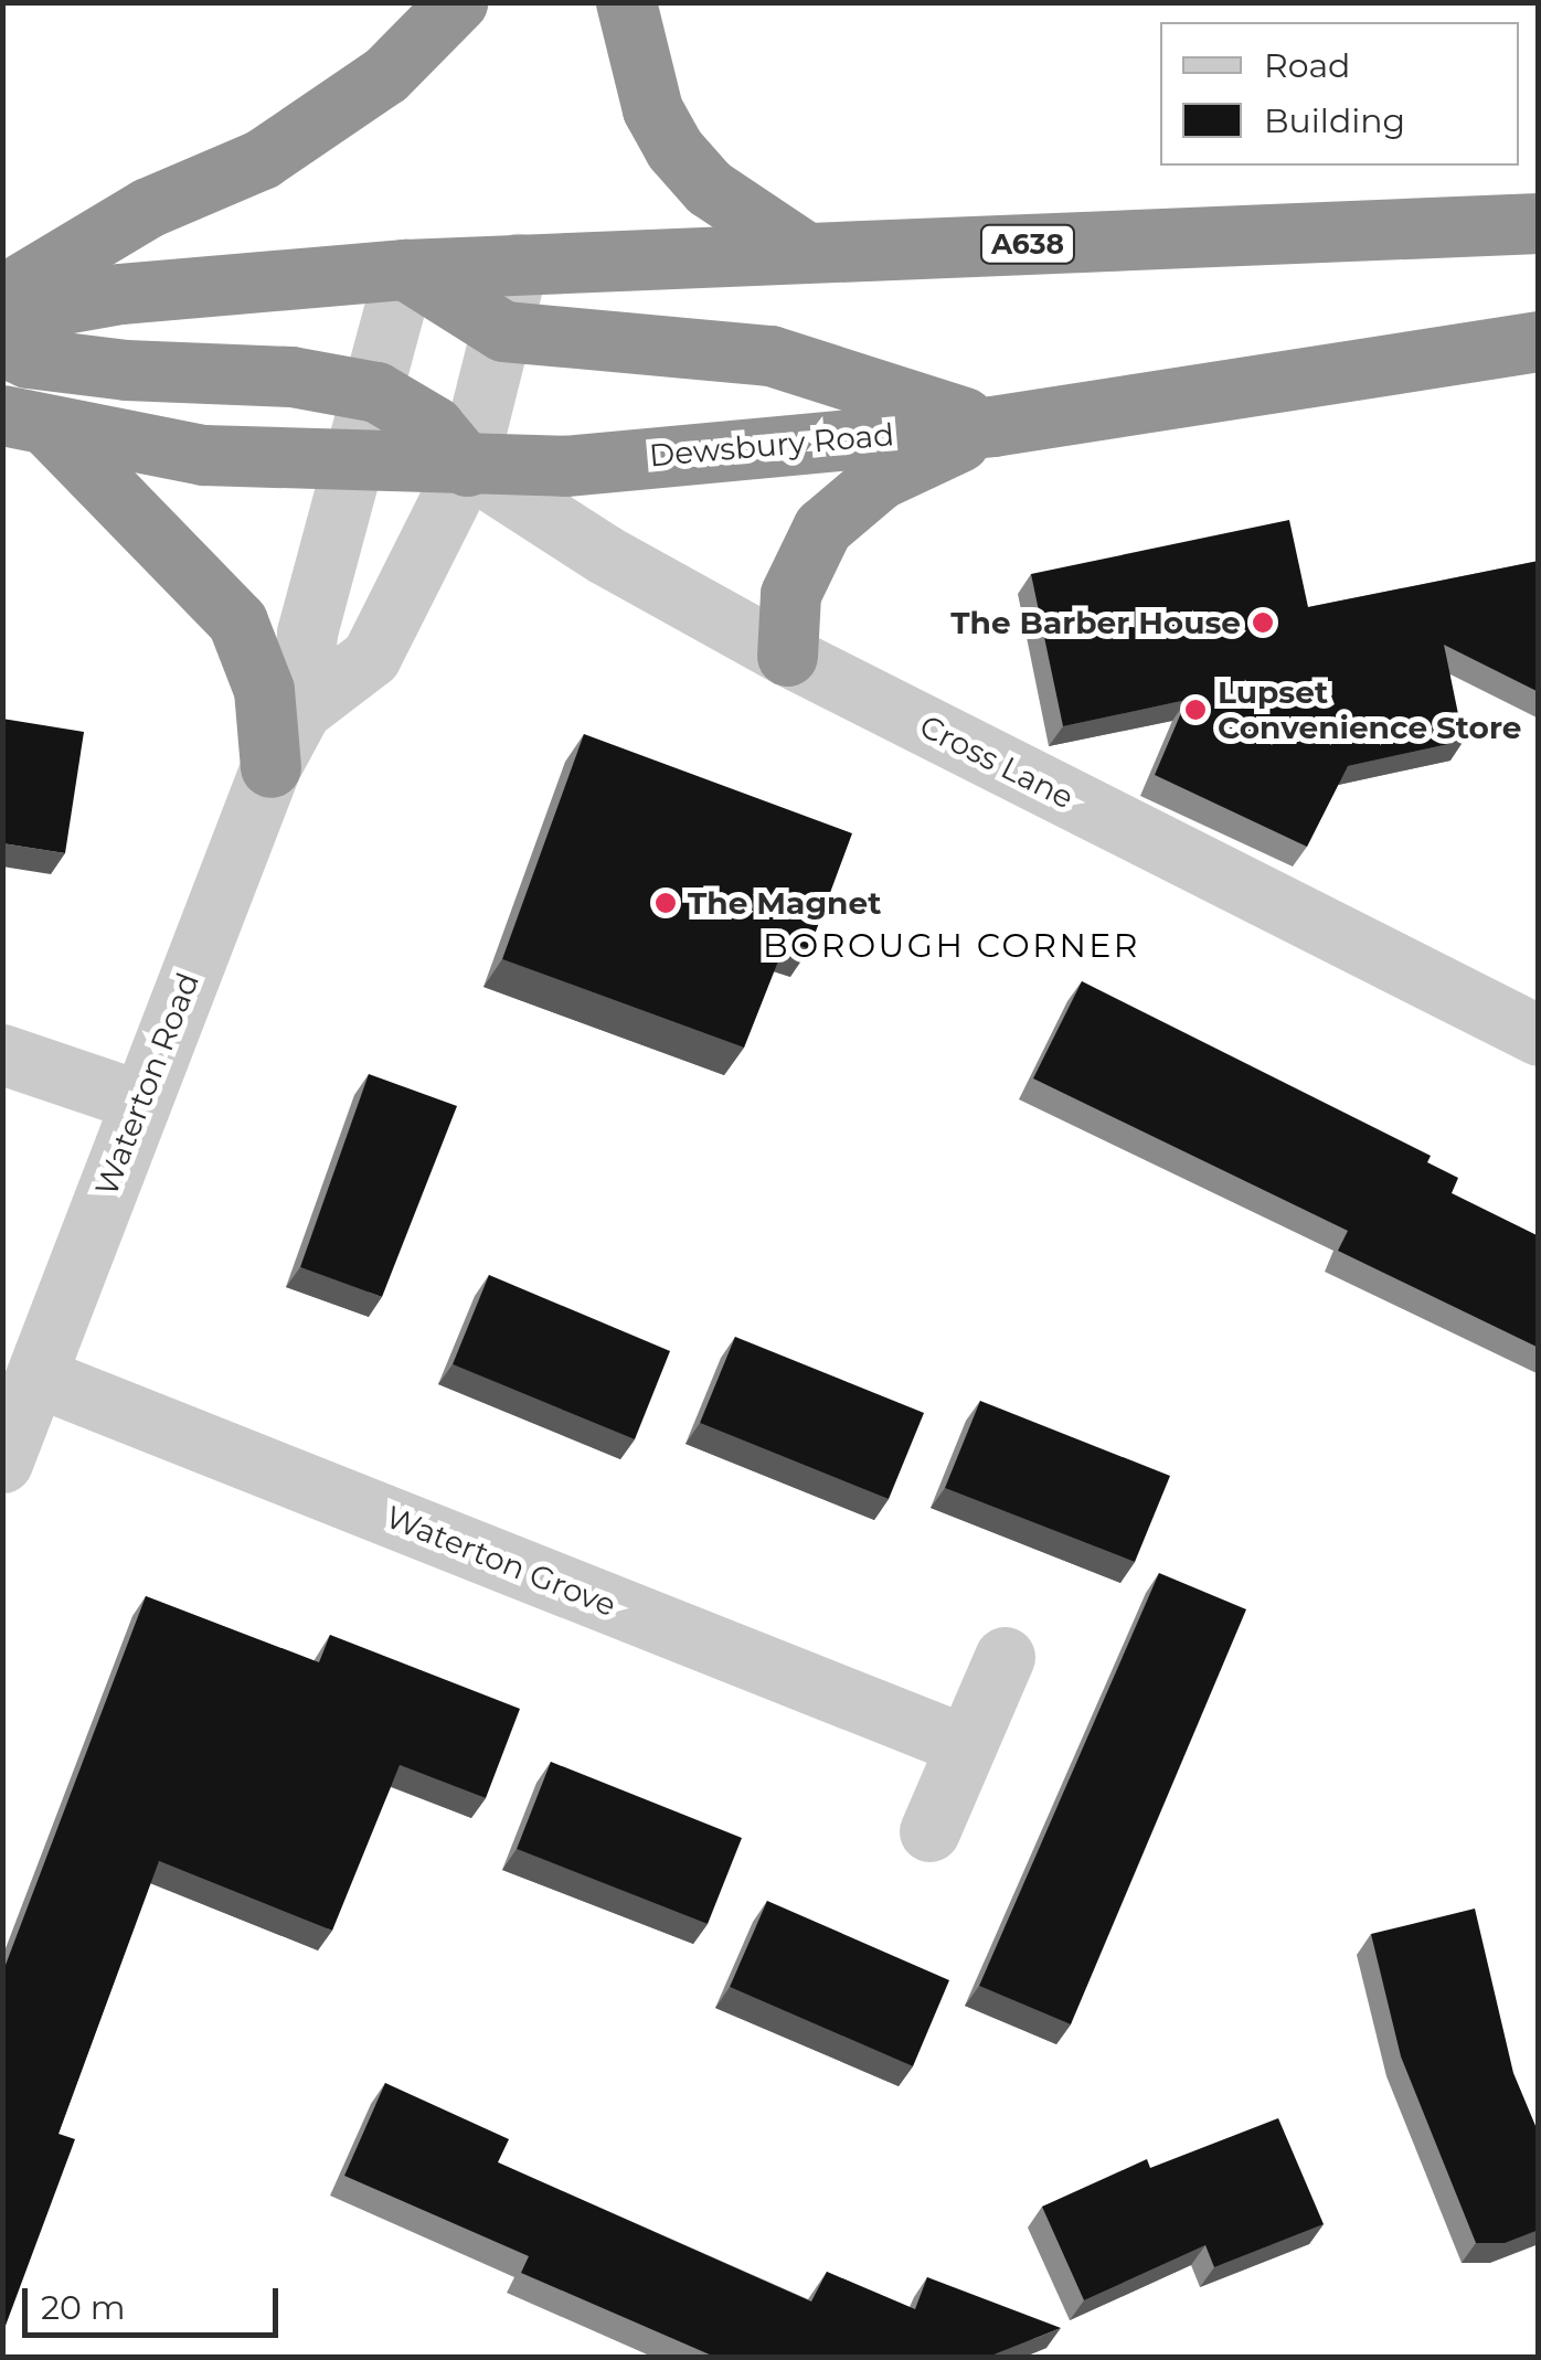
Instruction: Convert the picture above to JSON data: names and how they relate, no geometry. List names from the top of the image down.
{
  "streets": {
    "highway": ["A638", "Dewsbury Road"],
    "street": ["Cross Lane", "Waterton Road", "Waterton Grove"]
  },
  "crossings": [
    ["A638", "Waterton Road"],
    ["Dewsbury Road", "Cross Lane"],
    ["Dewsbury Road", "Waterton Road"],
    ["Cross Lane", "Waterton Road"],
    ["Waterton Road", "Waterton Grove"]
  ],
  "districts": ["BOROUGH CORNER"],
  "places": ["The Barber House", "Lupset Convenience Store", "The Magnet"],
  "legend": ["Road", "Building"],
  "scale_bar": "20 m"
}
